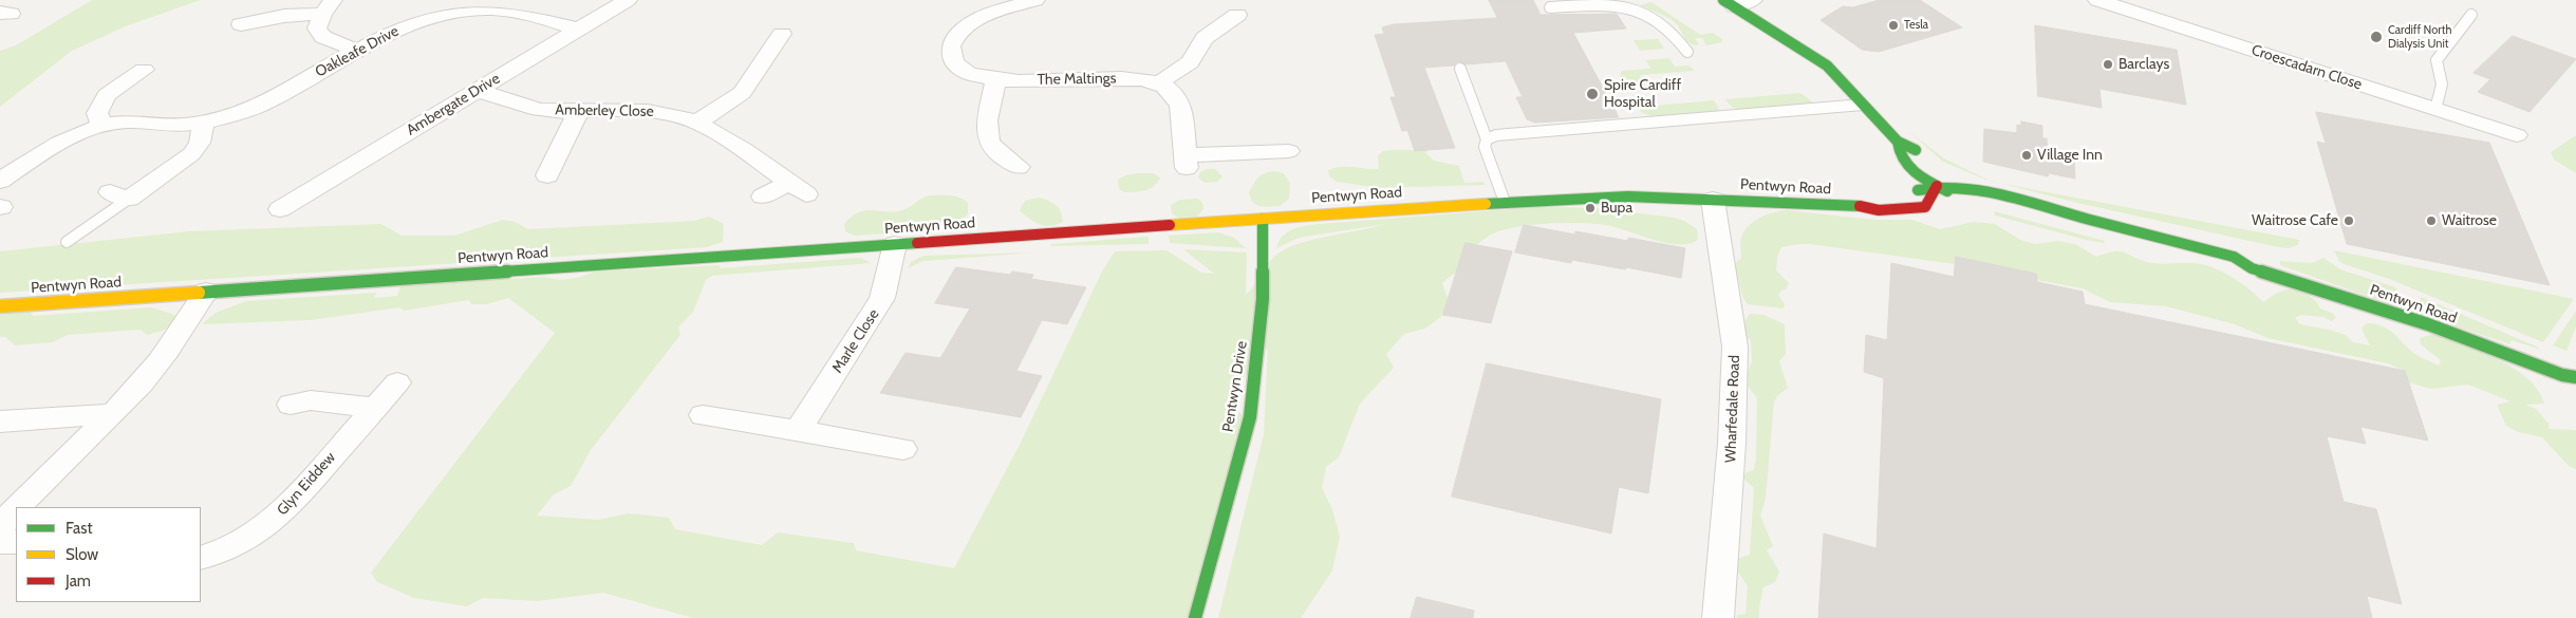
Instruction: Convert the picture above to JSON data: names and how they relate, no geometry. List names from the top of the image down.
{
  "streets": {
    "street": [
      "Oakleafe Drive",
      "Croescadarn Close",
      "The Maltings",
      "Ambergate Drive",
      "Amberley Close",
      "Pentwyn Road",
      "Marle Close",
      "Pentwyn Drive",
      "Wharfedale Road",
      "Glyn Eiddew"
    ]
  },
  "crossings": [
    ["Oakleafe Drive", "Ambergate Drive"],
    ["Ambergate Drive", "Amberley Close"],
    ["Pentwyn Road", "Marle Close"],
    ["Pentwyn Road", "Pentwyn Drive"],
    ["Pentwyn Road", "Wharfedale Road"]
  ],
  "places": [
    "Tesla",
    "Cardiff North Dialysis Unit",
    "Barclays",
    "Spire Cardiff Hospital",
    "Village Inn",
    "Bupa",
    "Waitrose Cafe",
    "Waitrose"
  ],
  "legend": ["Fast", "Slow", "Jam"]
}
